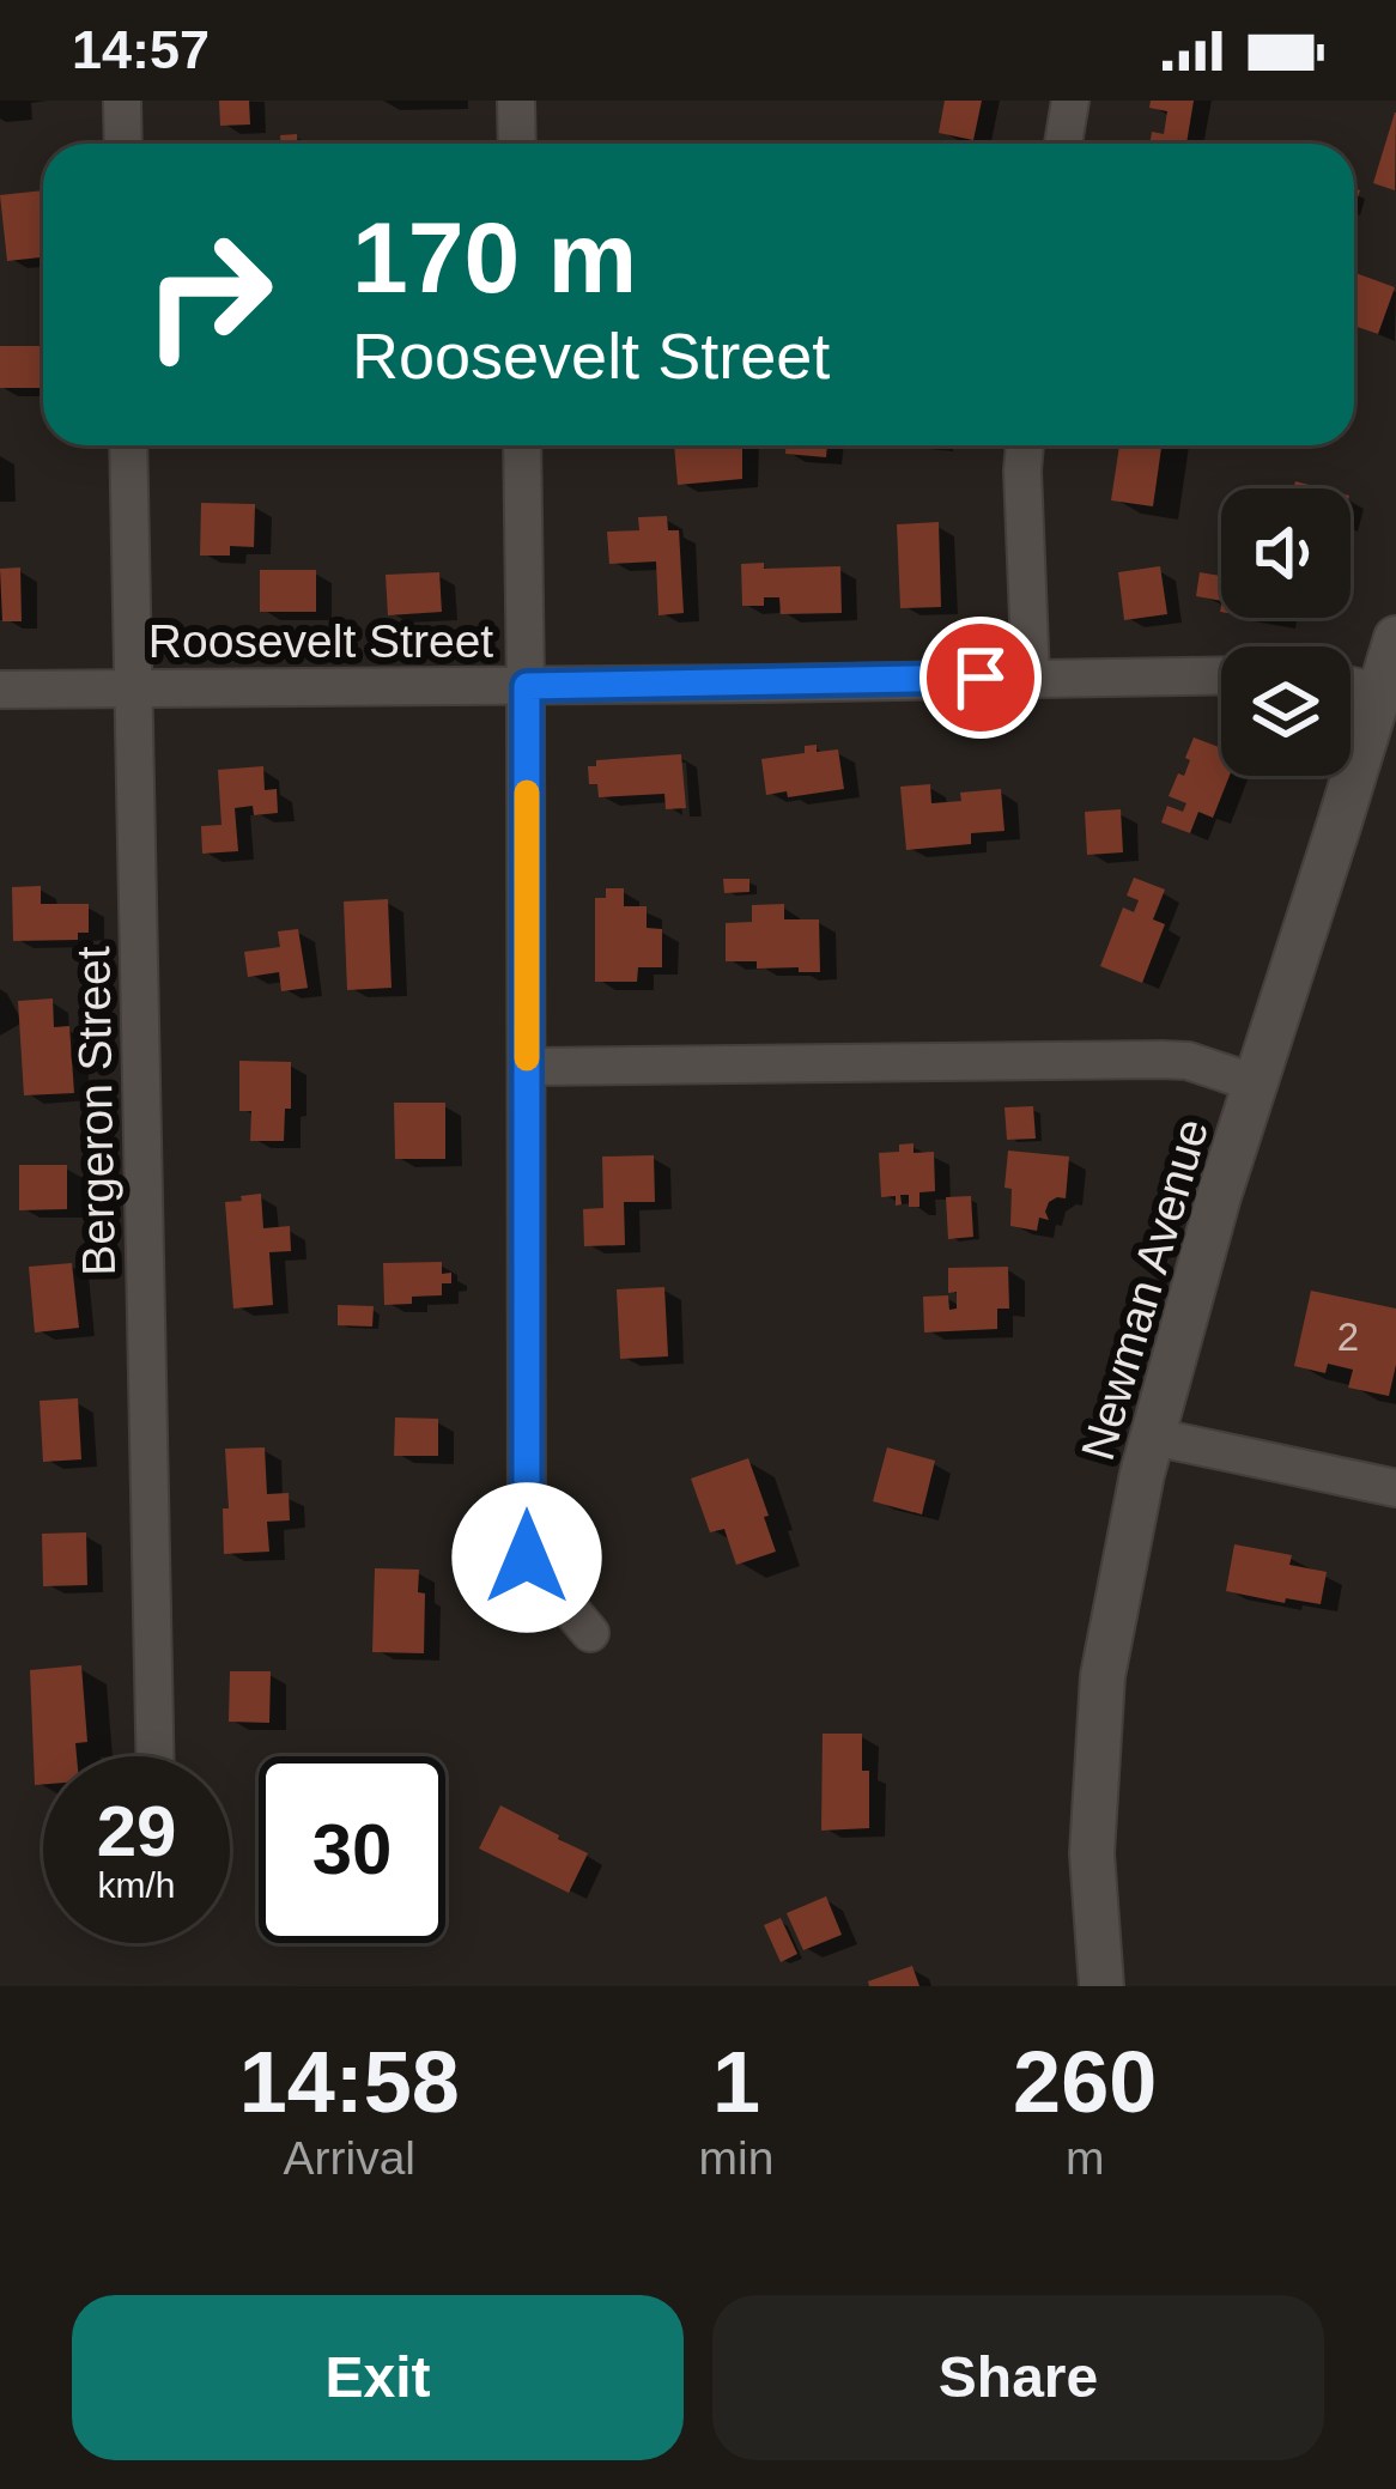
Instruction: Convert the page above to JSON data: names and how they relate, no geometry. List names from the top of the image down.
{
  "streets": {
    "main road": ["Newman Avenue"],
    "street": ["Roosevelt Street", "Bergeron Street"]
  },
  "crossings": [
    ["Roosevelt Street", "Bergeron Street"]
  ],
  "house_numbers": ["2"],
  "page": {
    "status": "14:57",
    "turn": ["170 m", "Roosevelt Street"],
    "speed": "29 km/h",
    "limit": "30",
    "eta": [
      "14:58",
      "Arrival",
      "1",
      "min",
      "260",
      "m"
    ],
    "buttons": ["Exit", "Share"]
  }
}
